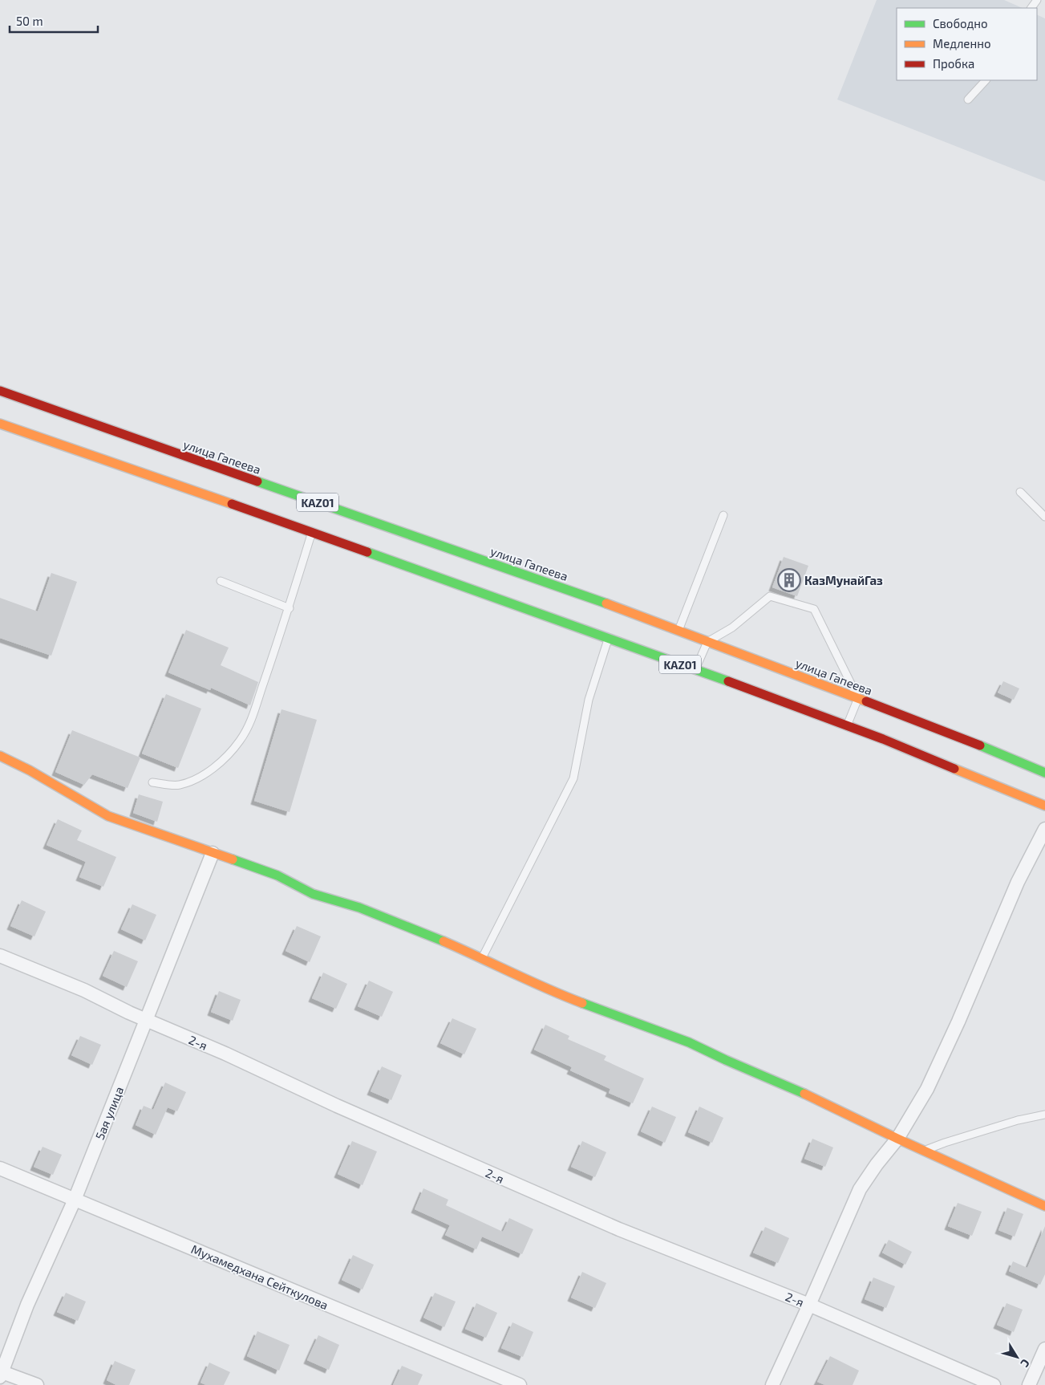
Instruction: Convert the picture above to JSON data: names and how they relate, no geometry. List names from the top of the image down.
{
  "streets": {
    "main road": ["улица Гапеева", "KАZ01"],
    "street": ["2-я", "5ая улица", "Мухамедхана Сейткулова"]
  },
  "crossings": [
    ["2-я", "5ая улица"],
    ["5ая улица", "Мухамедхана Сейткулова"]
  ],
  "places": {
    "building": ["КазМунайГаз"]
  },
  "legend": ["Свободно", "Медленно", "Пробка"],
  "scale_bar": "50 m",
  "north": "bottom right"
}
